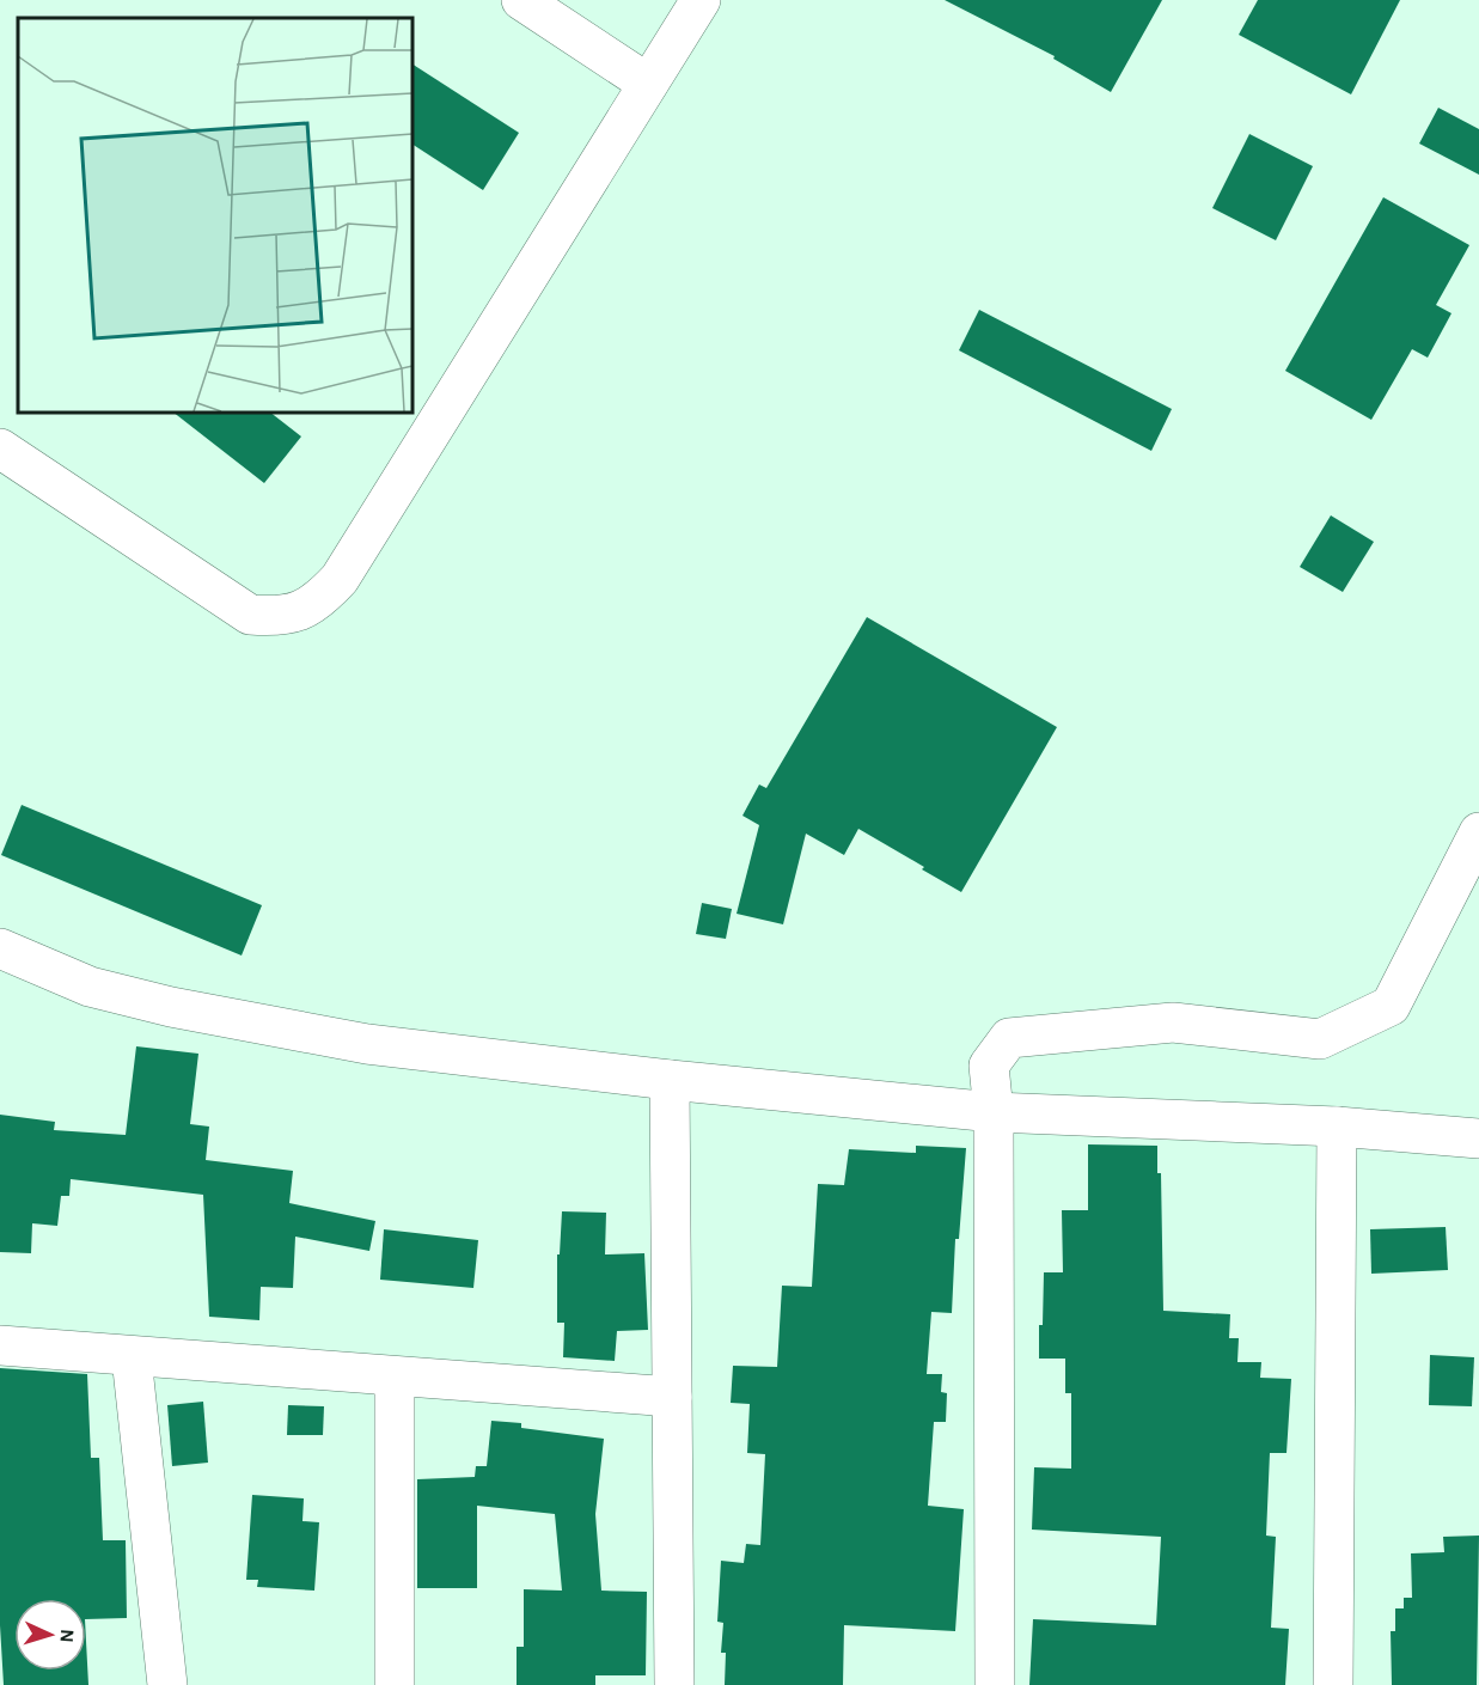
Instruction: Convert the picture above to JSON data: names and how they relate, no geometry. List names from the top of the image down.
{
  "north": "right"
}
